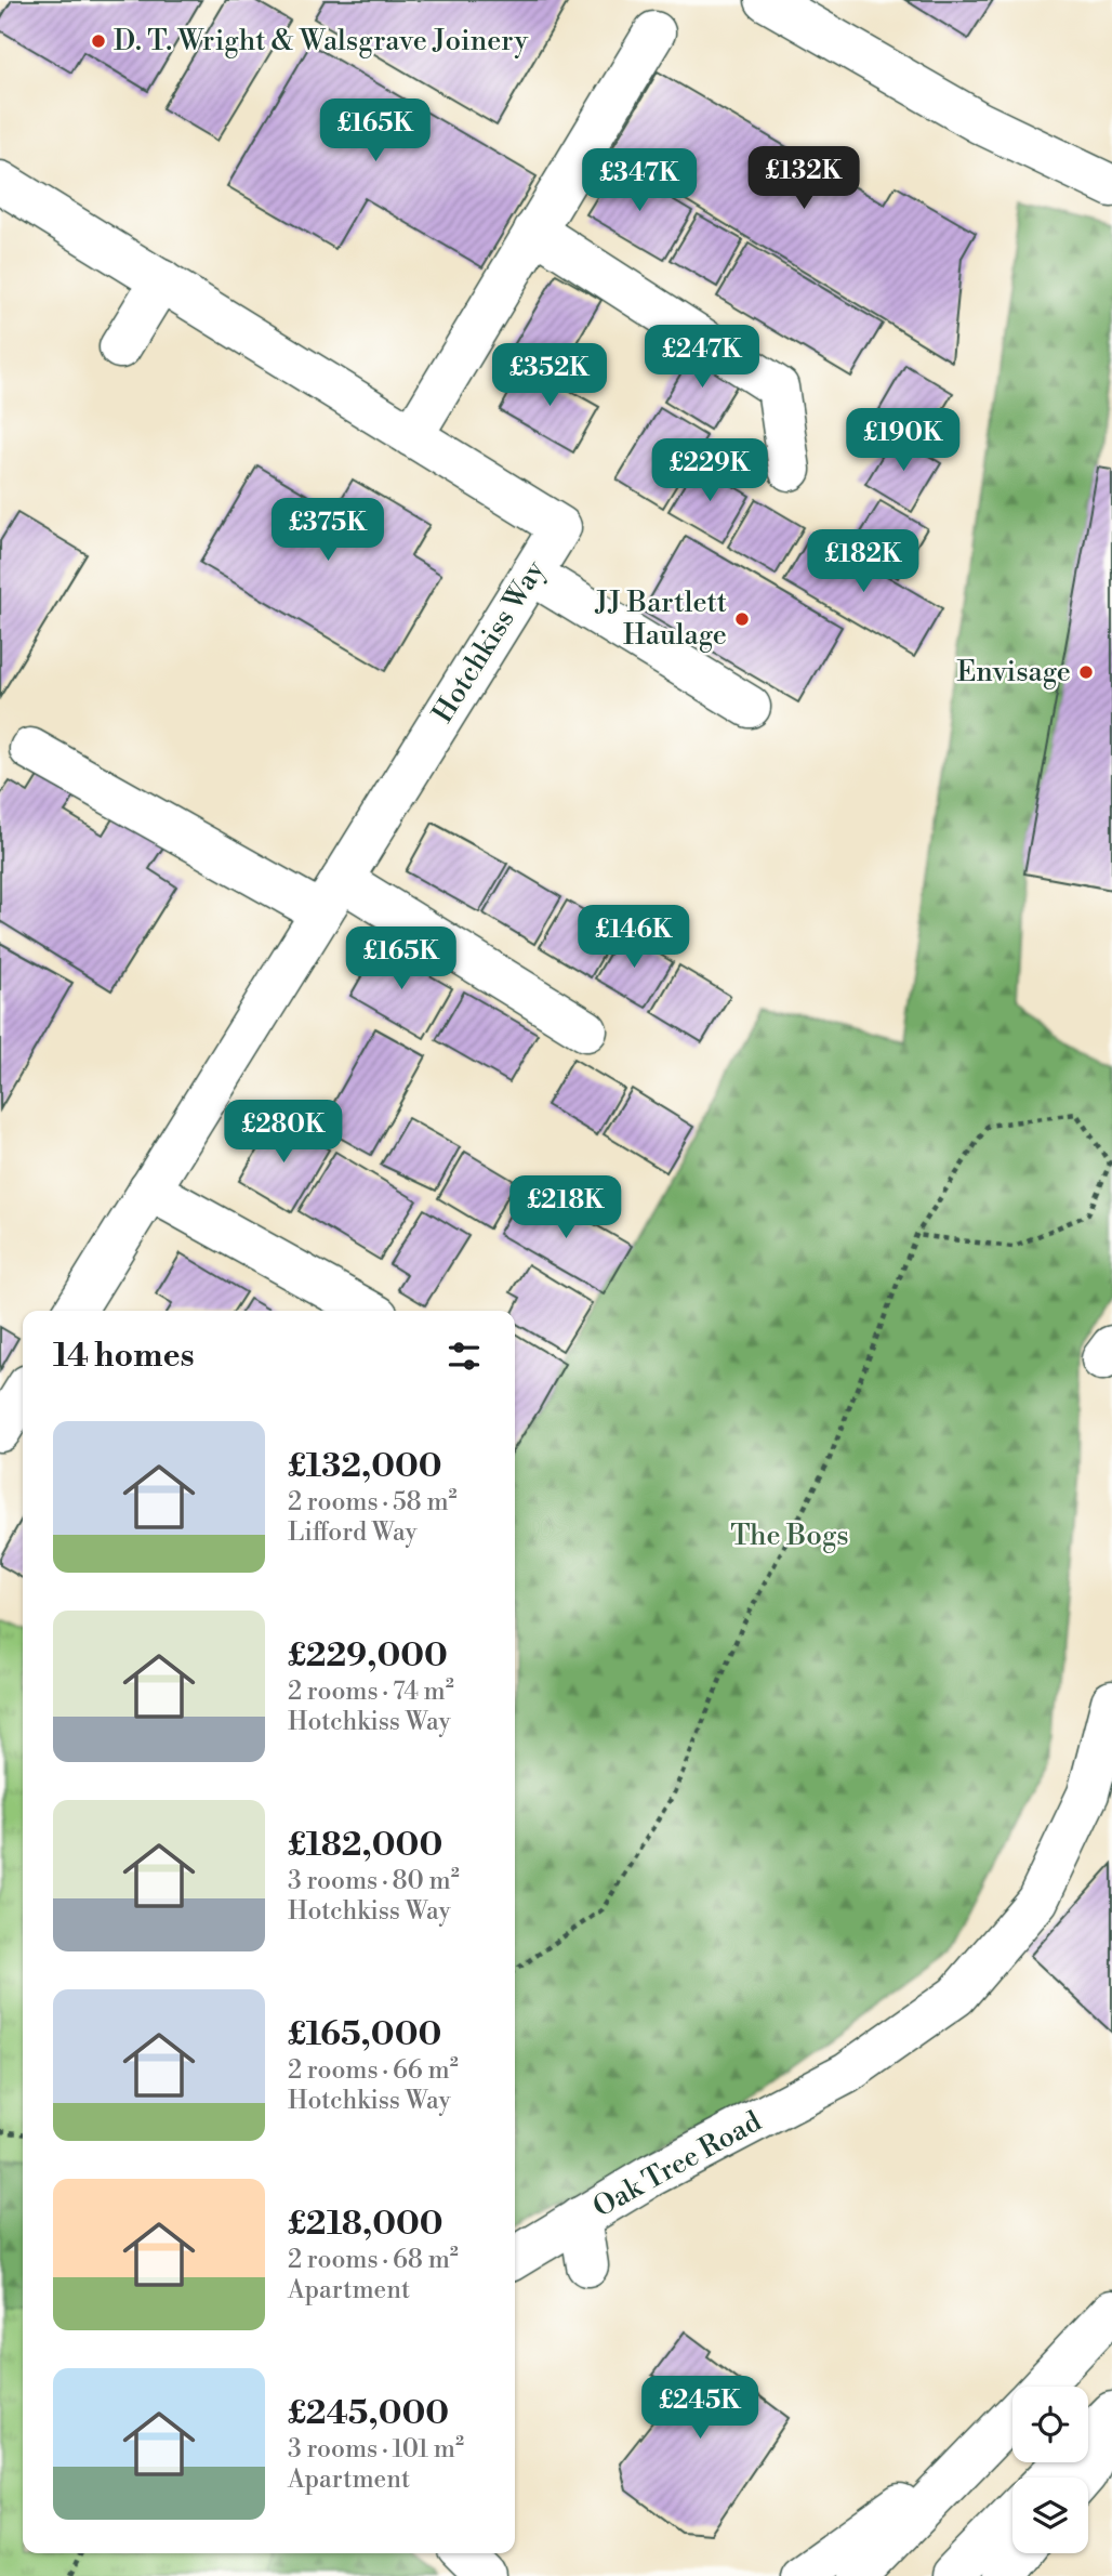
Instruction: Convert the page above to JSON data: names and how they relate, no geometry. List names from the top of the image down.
{
  "streets": {
    "main road": ["Hotchkiss Way", "Oak Tree Road"]
  },
  "parks": ["The Bogs"],
  "places": ["D. T. Wright & Walsgrave Joinery", "JJ Bartlett Haulage", "Envisage"],
  "page": {
    "price": [
      "£165K",
      "£132K",
      "£347K",
      "£247K",
      "£352K",
      "£190K",
      "£229K",
      "£375K",
      "£182K",
      "£146K",
      "£165K",
      "£280K",
      "£218K",
      "£245K"
    ],
    "heading": "14 homes",
    "list": [
      {
        "name": "£132,000",
        "note": "2 rooms · 58 m² · Lifford Way"
      },
      {
        "name": "£229,000",
        "note": "2 rooms · 74 m² · Hotchkiss Way"
      },
      {
        "name": "£182,000",
        "note": "3 rooms · 80 m² · Hotchkiss Way"
      },
      {
        "name": "£165,000",
        "note": "2 rooms · 66 m² · Hotchkiss Way"
      },
      {
        "name": "£218,000",
        "note": "2 rooms · 68 m² · Apartment"
      },
      {
        "name": "£245,000",
        "note": "3 rooms · 101 m² · Apartment"
      }
    ]
  }
}
